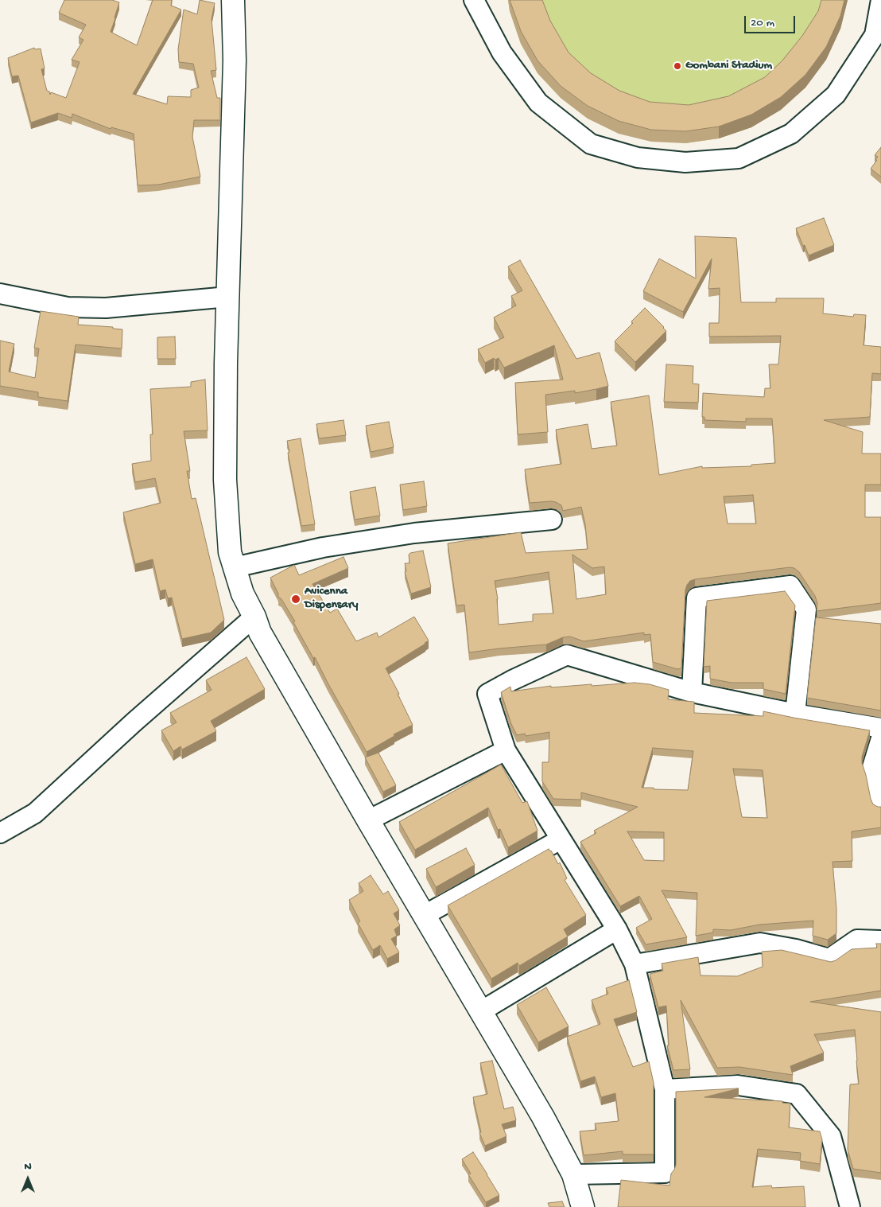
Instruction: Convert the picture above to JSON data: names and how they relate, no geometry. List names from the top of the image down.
{
  "places": ["Gombani Stadium", "Avicenna Dispensary"],
  "scale_bar": "20 m",
  "north": "top"
}
